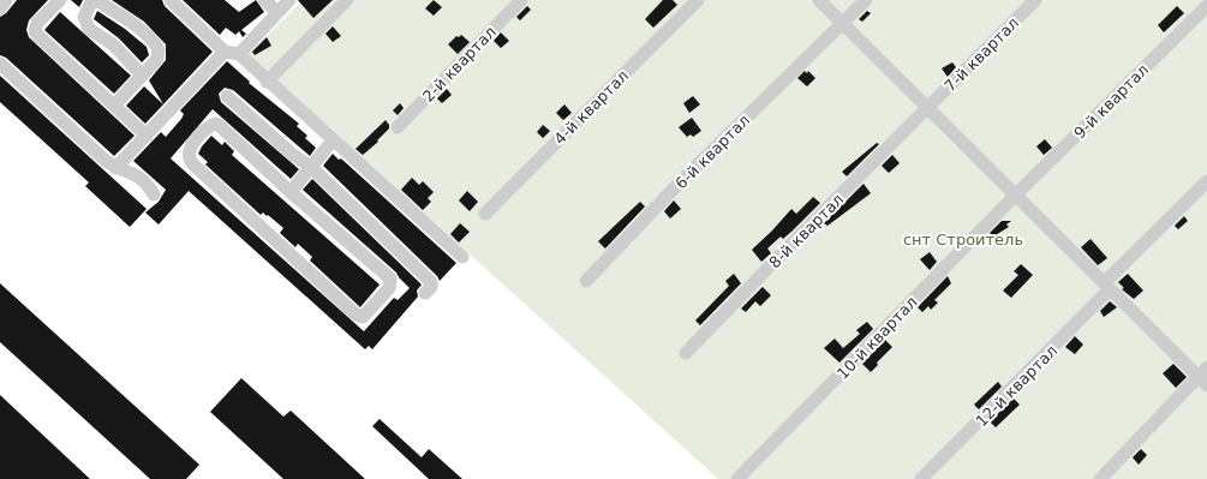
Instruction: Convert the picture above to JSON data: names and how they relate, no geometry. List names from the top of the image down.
{
  "streets": {
    "street": [
      "7-й квартал",
      "2-й квартал",
      "9-й квартал",
      "4-й квартал",
      "6-й квартал",
      "8-й квартал",
      "10-й квартал",
      "12-й квартал"
    ]
  },
  "crossings": [
    ["7-й квартал", "8-й квартал"],
    ["9-й квартал", "10-й квартал"]
  ],
  "parks": ["снт Строитель"]
}
